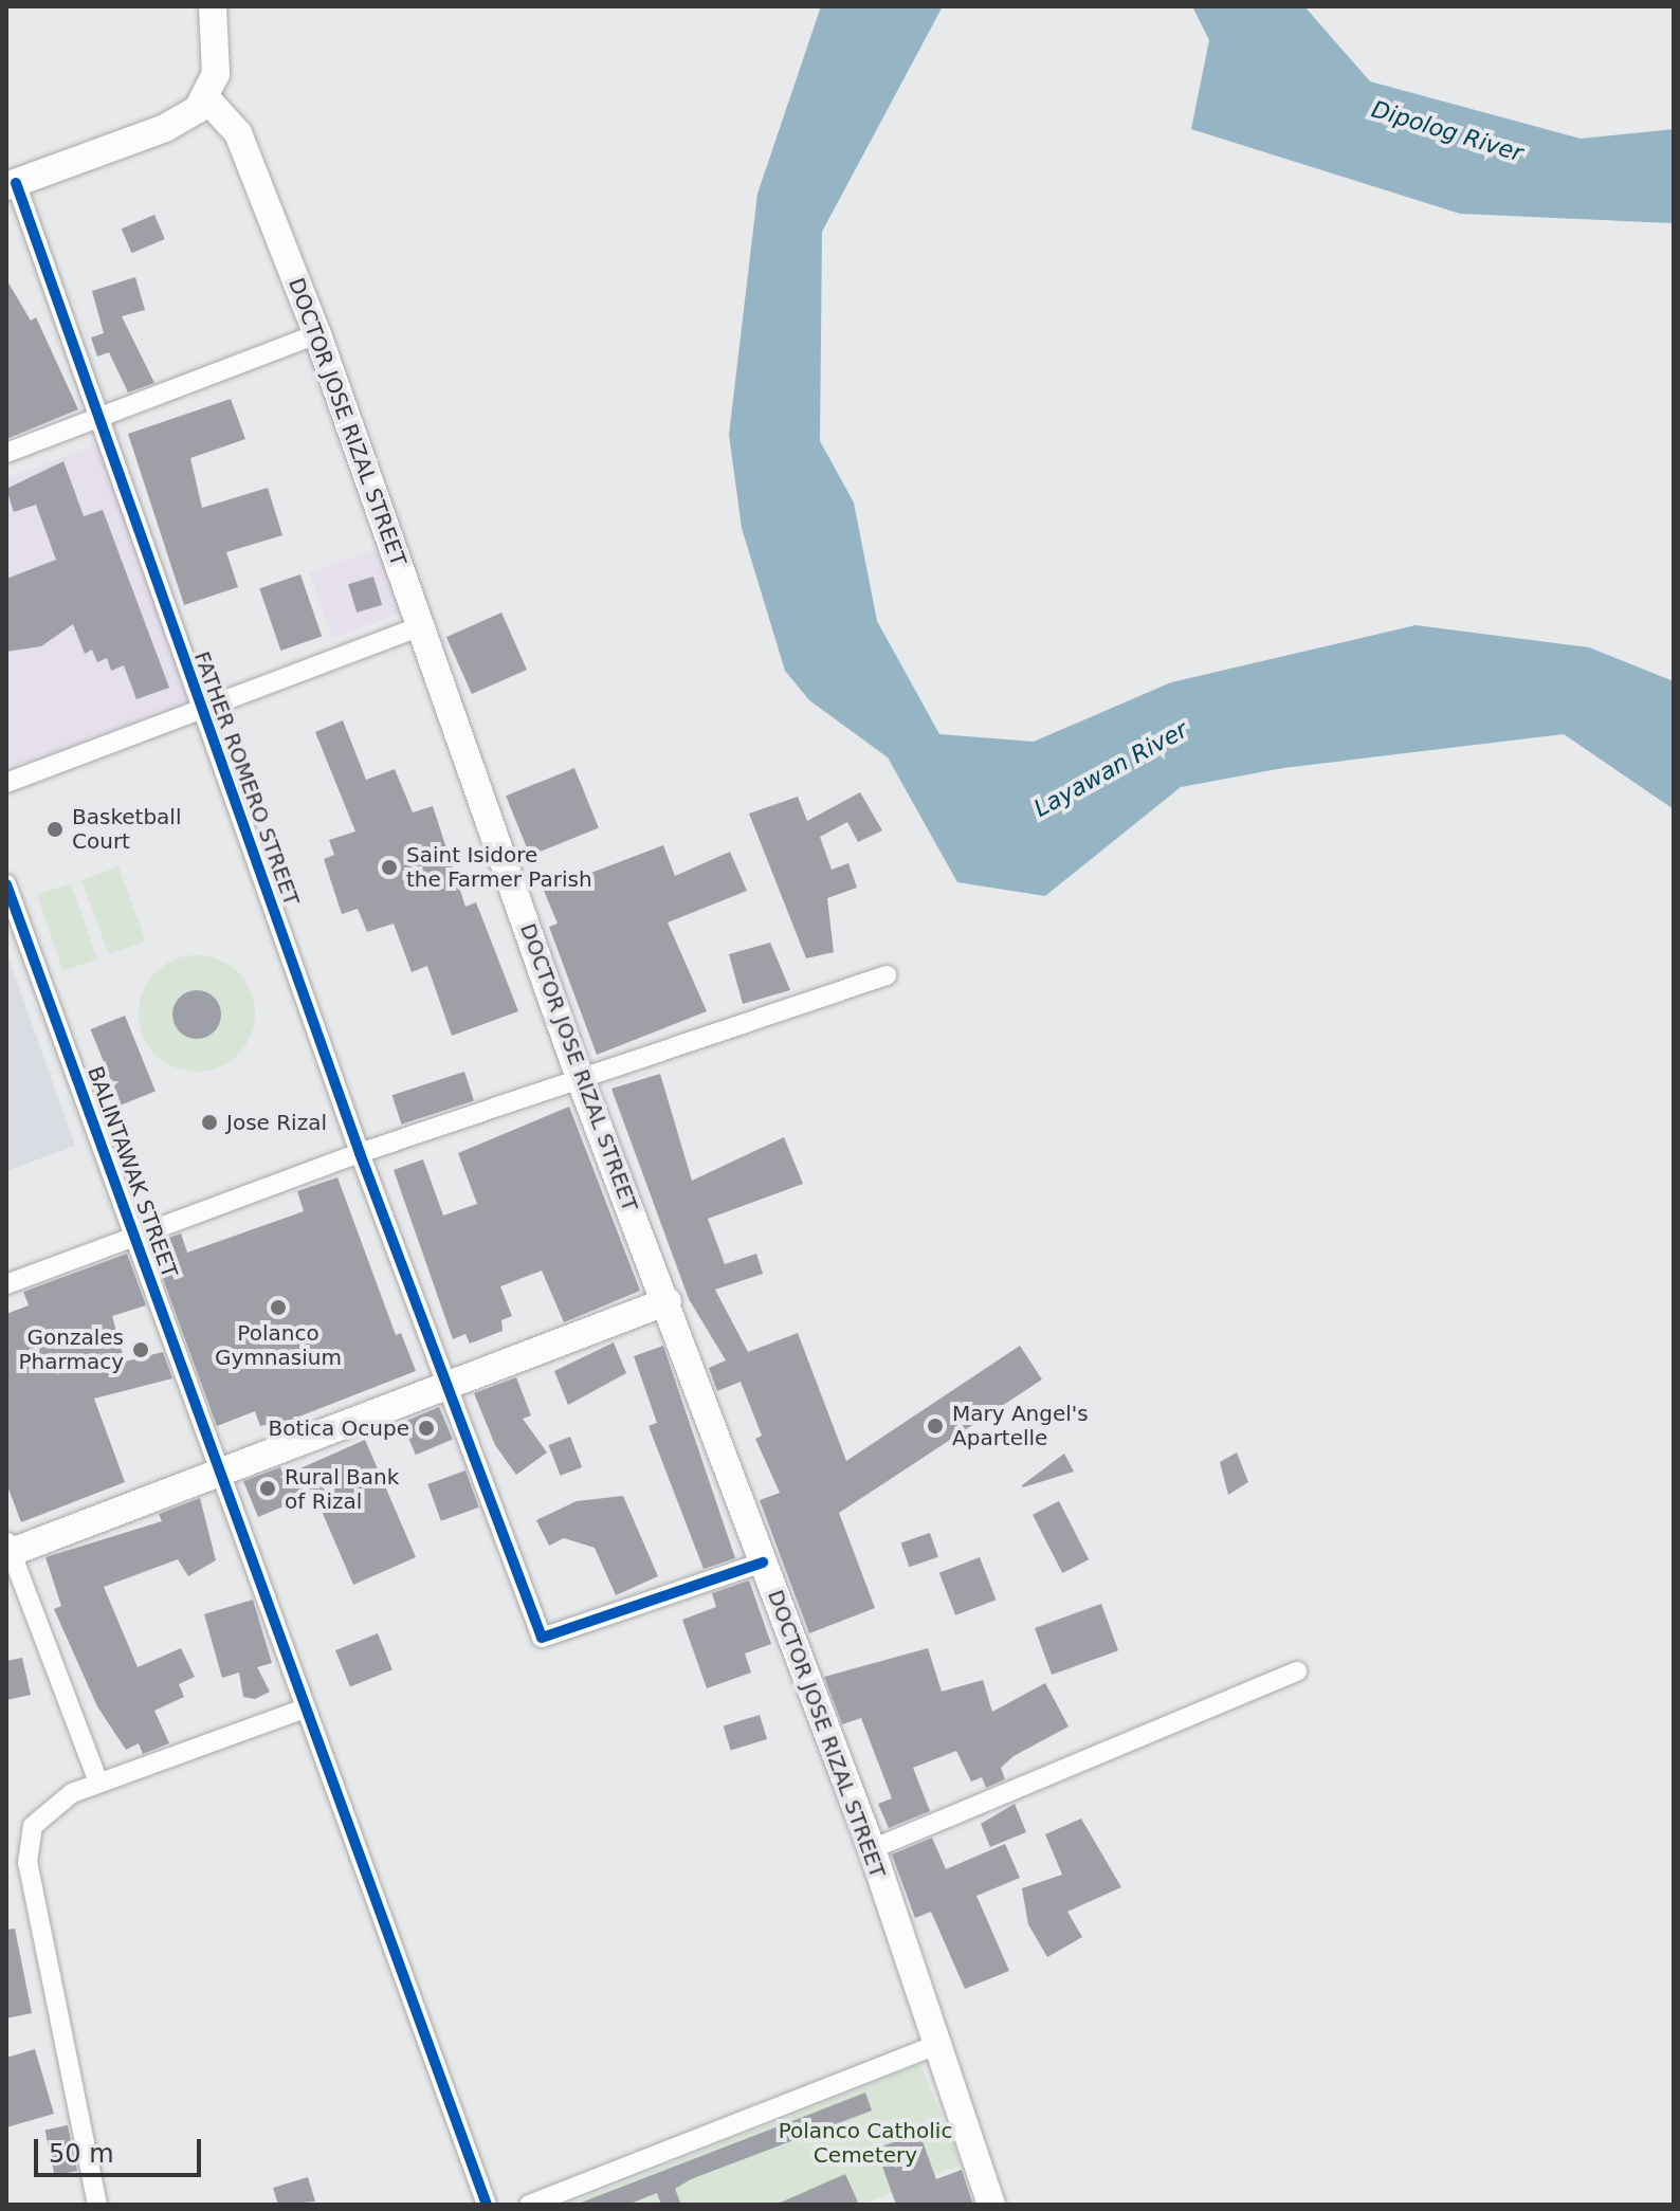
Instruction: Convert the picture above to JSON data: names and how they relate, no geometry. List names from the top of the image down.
{
  "streets": {
    "main road": ["DOCTOR JOSE RIZAL STREET"],
    "street": ["FATHER ROMERO STREET", "BALINTAWAK STREET"]
  },
  "crossings": [
    ["DOCTOR JOSE RIZAL STREET", "FATHER ROMERO STREET"]
  ],
  "water": ["Dipolog River", "Layawan River"],
  "parks": ["Polanco Catholic Cemetery"],
  "places": [
    "Basketball Court",
    "Saint Isidore the Farmer Parish",
    "Jose Rizal",
    "Polanco Gymnasium",
    "Gonzales Pharmacy",
    "Mary Angel's Apartelle",
    "Botica Ocupe",
    "Rural Bank of Rizal"
  ],
  "scale_bar": "50 m"
}
